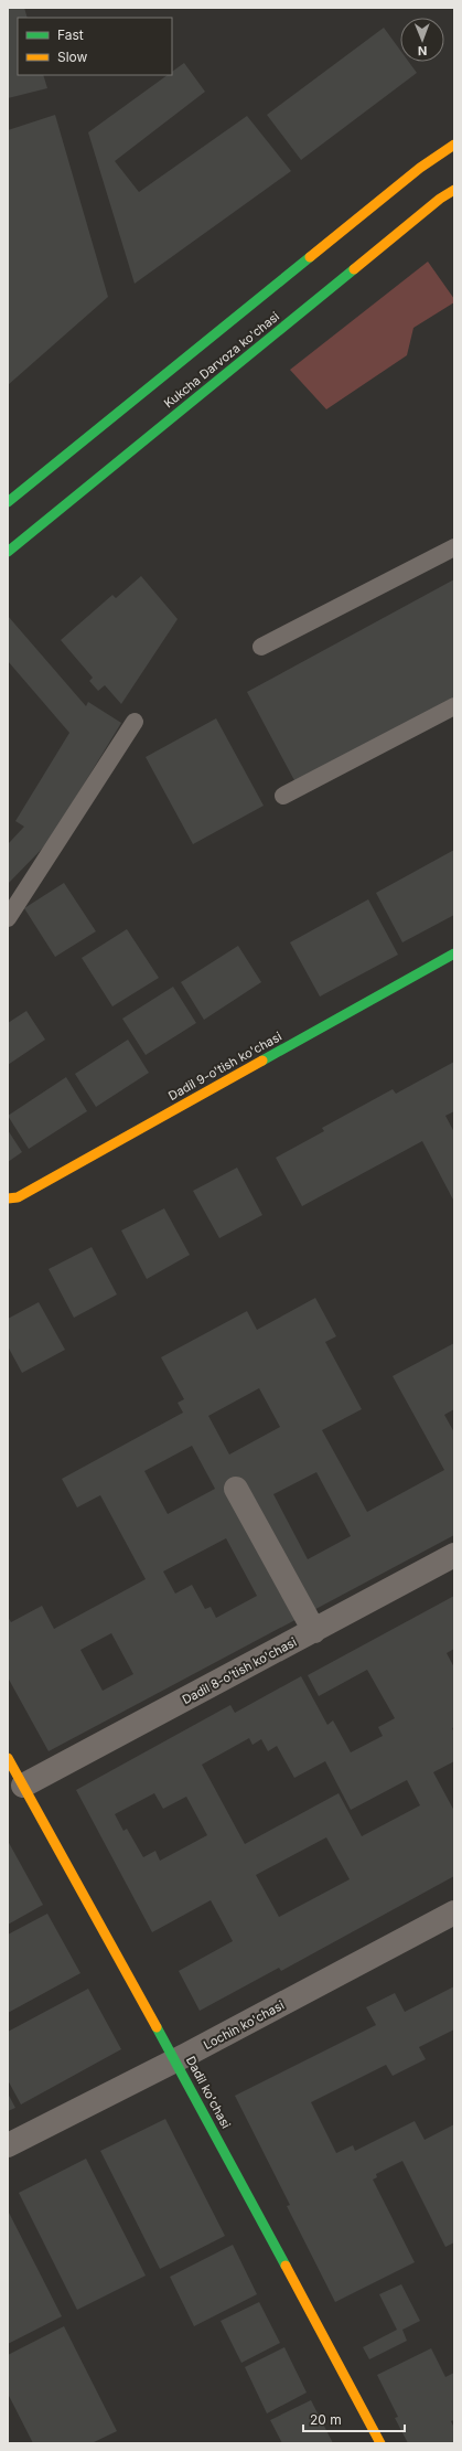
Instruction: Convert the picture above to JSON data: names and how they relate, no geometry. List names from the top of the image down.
{
  "streets": {
    "street": [
      "Kukcha Darvoza ko'chasi",
      "Dadil 9-o'tish ko'chasi",
      "Dadil 8-o'tish ko'chasi",
      "Lochin ko'chasi",
      "Dadil ko'chasi"
    ]
  },
  "crossings": [
    ["Dadil 8-o'tish ko'chasi", "Dadil ko'chasi"],
    ["Lochin ko'chasi", "Dadil ko'chasi"]
  ],
  "legend": ["Fast", "Slow"],
  "scale_bar": "20 m",
  "north": "bottom"
}
